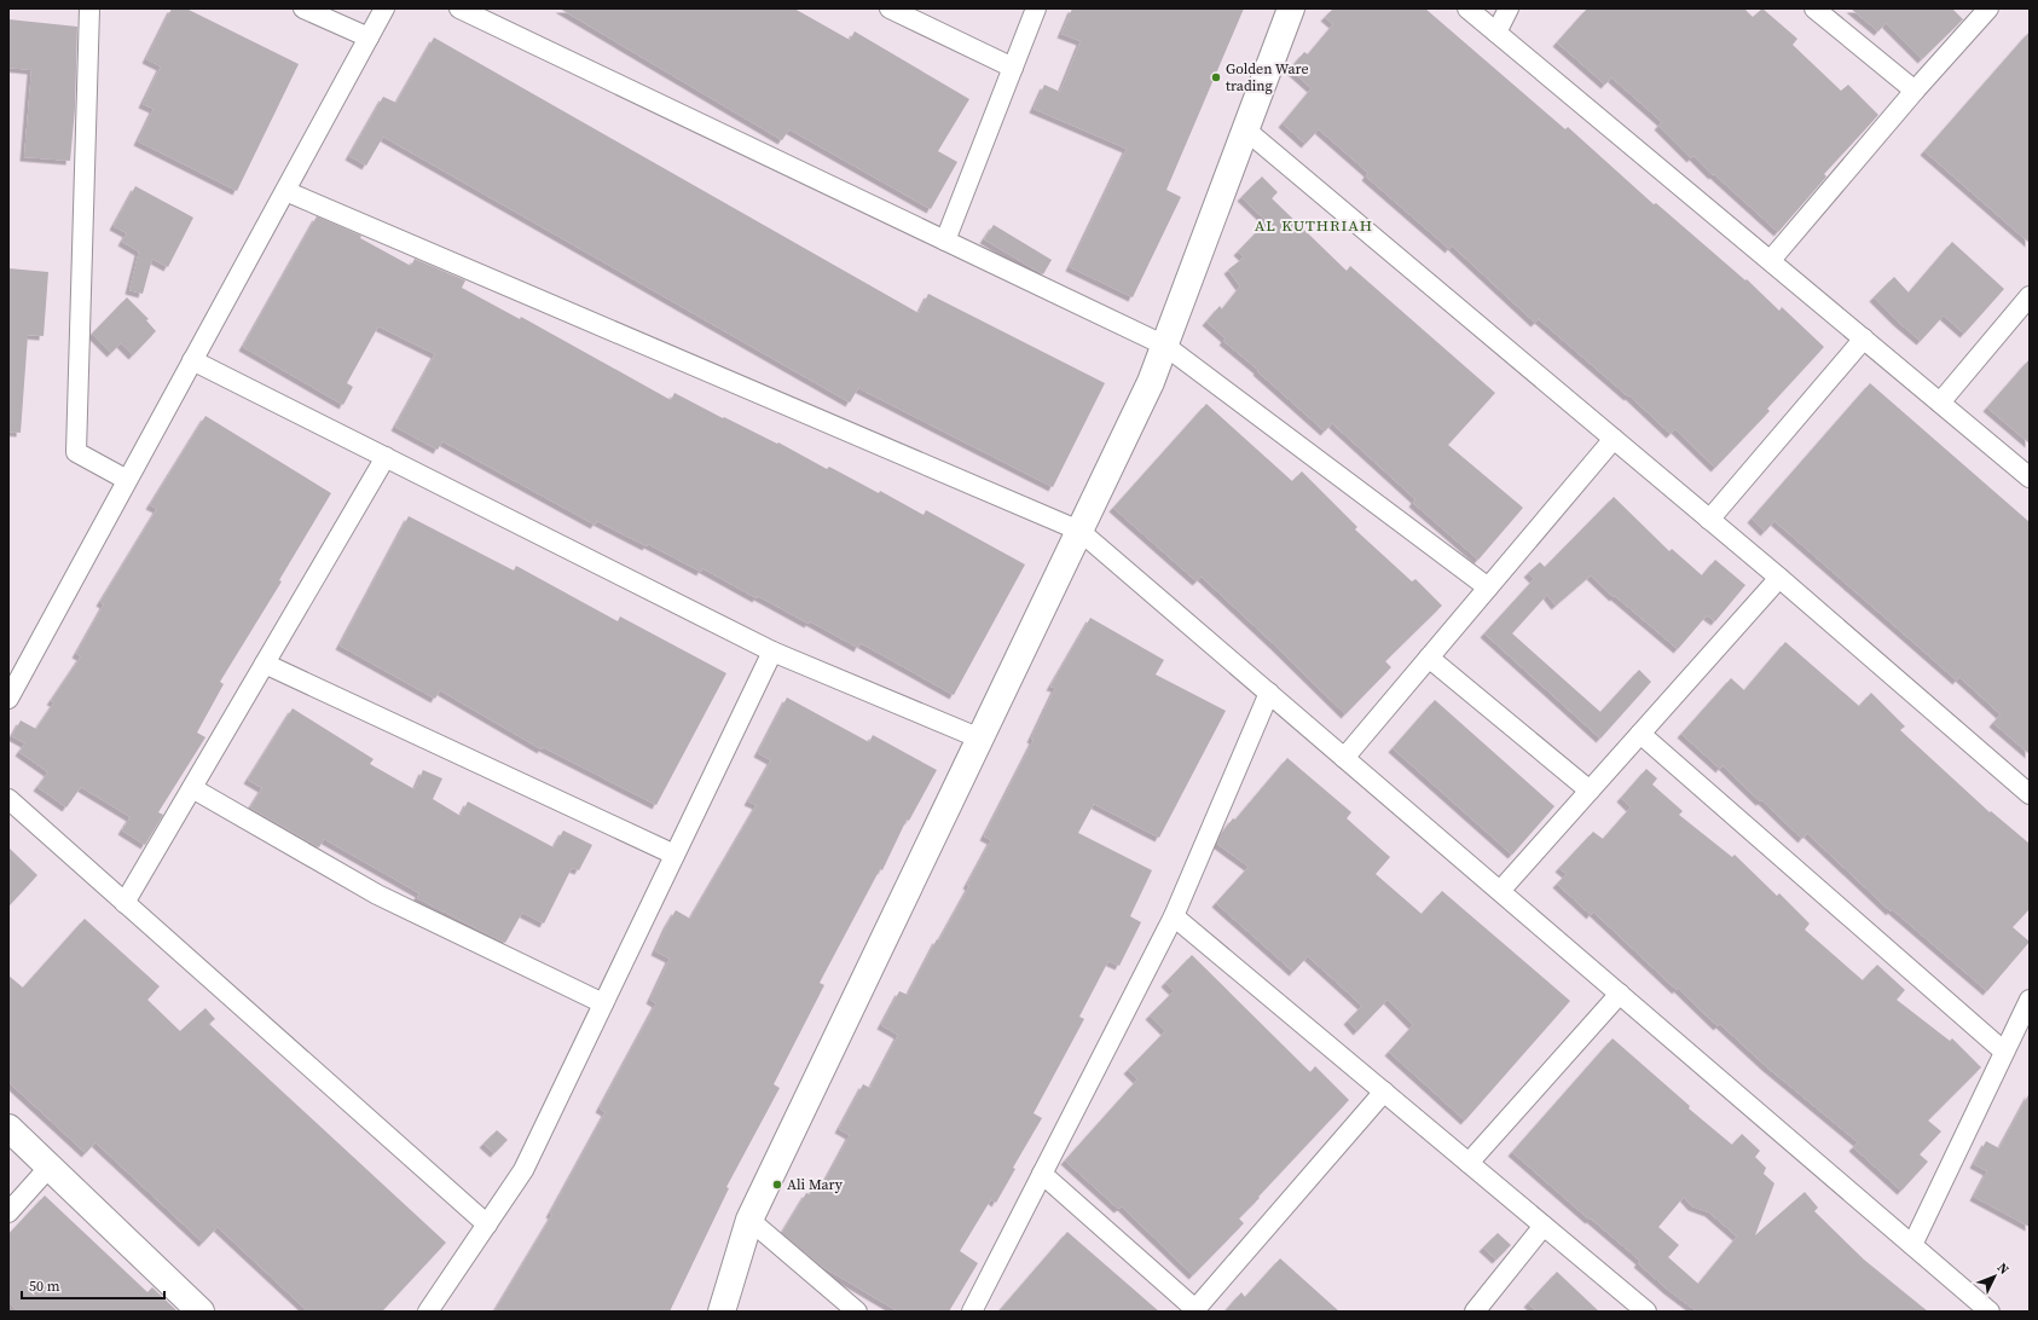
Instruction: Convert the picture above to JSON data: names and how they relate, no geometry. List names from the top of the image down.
{
  "districts": ["AL KUTHRIAH"],
  "places": ["Golden Ware trading", "Ali Mary"],
  "scale_bar": "50 m",
  "north": "top right"
}
